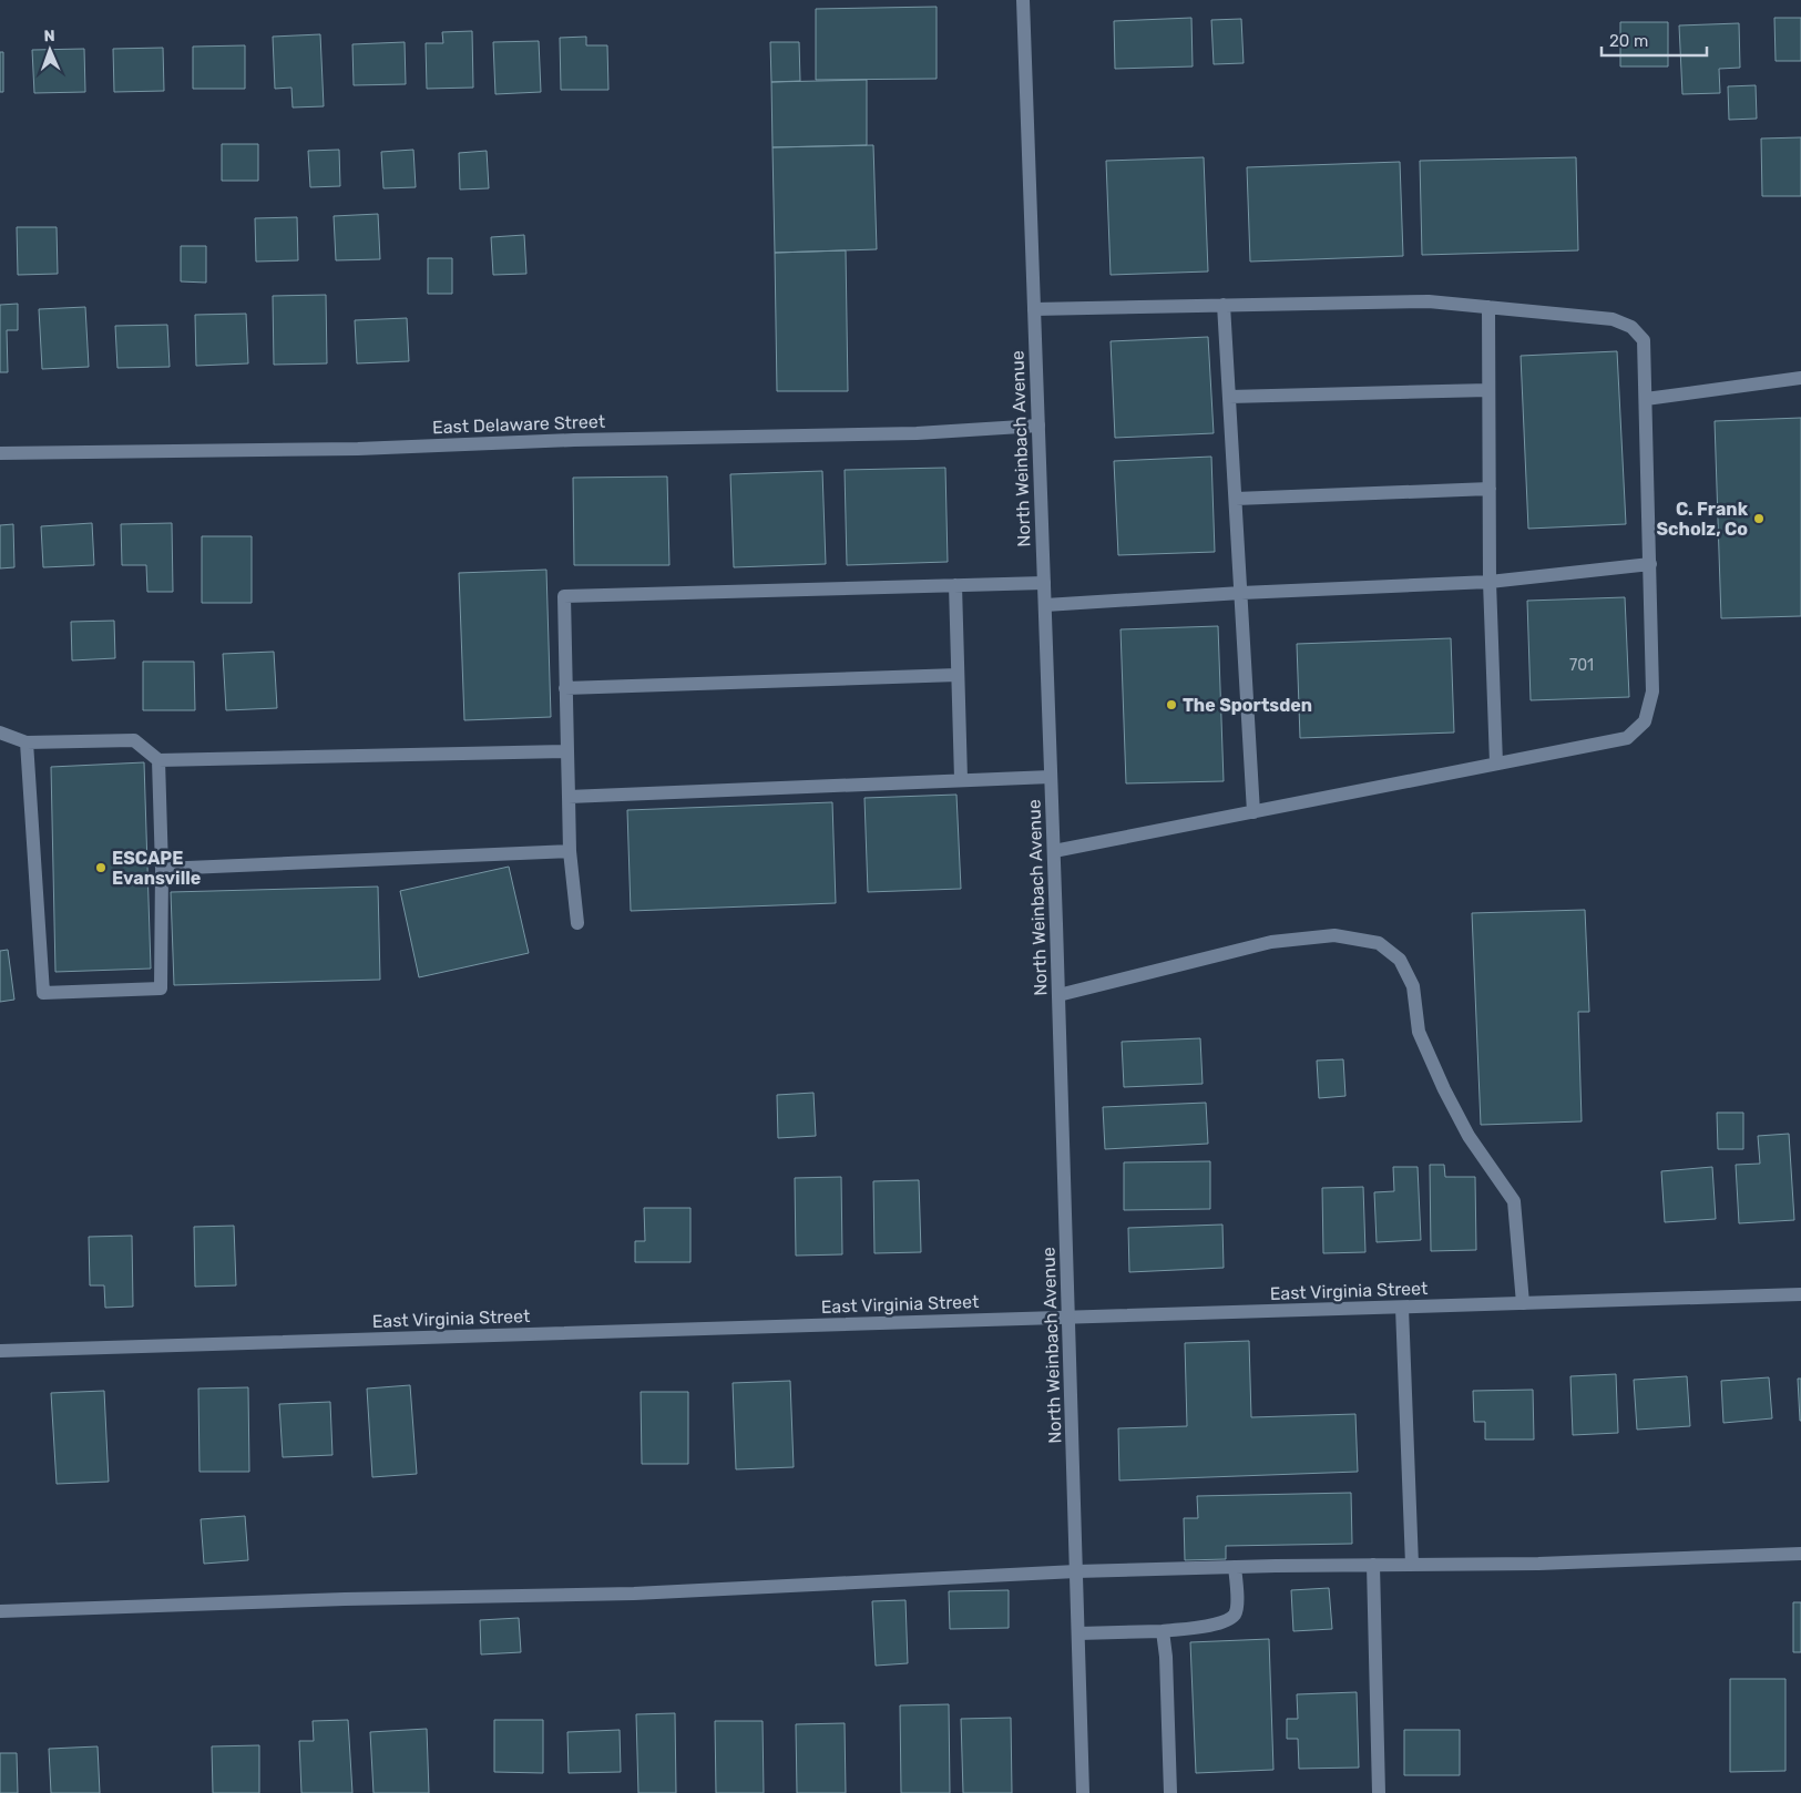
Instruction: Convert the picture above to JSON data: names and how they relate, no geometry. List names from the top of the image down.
{
  "streets": {
    "street": ["East Delaware Street", "North Weinbach Avenue", "East Virginia Street"]
  },
  "crossings": [
    ["East Delaware Street", "North Weinbach Avenue"],
    ["North Weinbach Avenue", "East Virginia Street"]
  ],
  "places": ["C. Frank Scholz, Co", "The Sportsden", "ESCAPE Evansville"],
  "house_numbers": ["701"],
  "scale_bar": "20 m",
  "north": "top"
}
